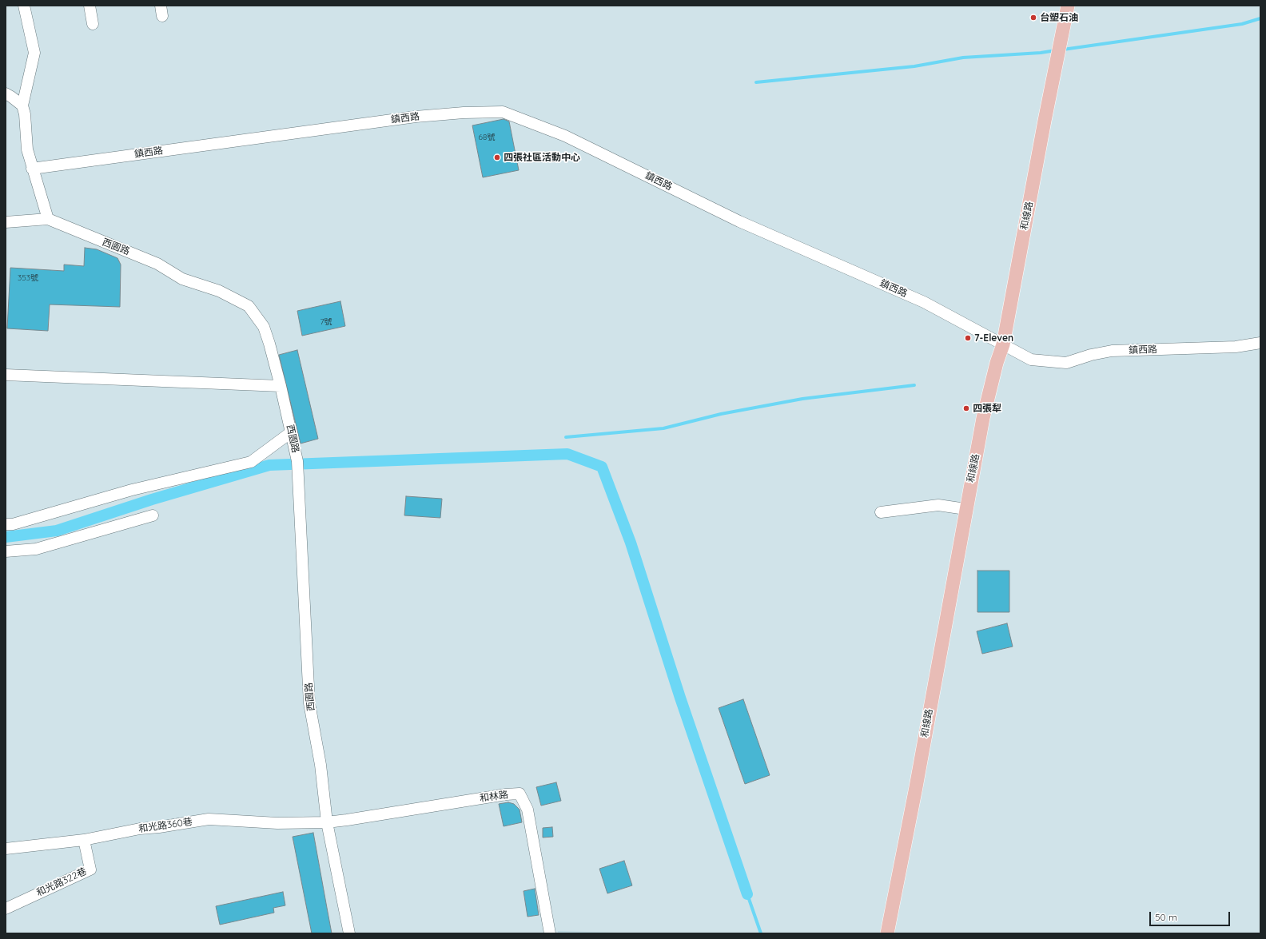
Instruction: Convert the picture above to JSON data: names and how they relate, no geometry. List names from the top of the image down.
{
  "streets": {
    "main road": ["和線路"],
    "street": [
      "鎮西路",
      "西園路",
      "和林路",
      "和光路360巷",
      "和光路322巷"
    ]
  },
  "crossings": [
    ["鎮西路", "和線路"],
    ["西園路", "和林路"],
    ["西園路", "和光路360巷"],
    ["和林路", "和光路360巷"],
    ["和光路360巷", "和光路322巷"]
  ],
  "places": [
    "台塑石油",
    "四張社區活動中心",
    "7-Eleven",
    "四張犁"
  ],
  "house_numbers": ["68號", "353號", "7號"],
  "scale_bar": "50 m"
}
